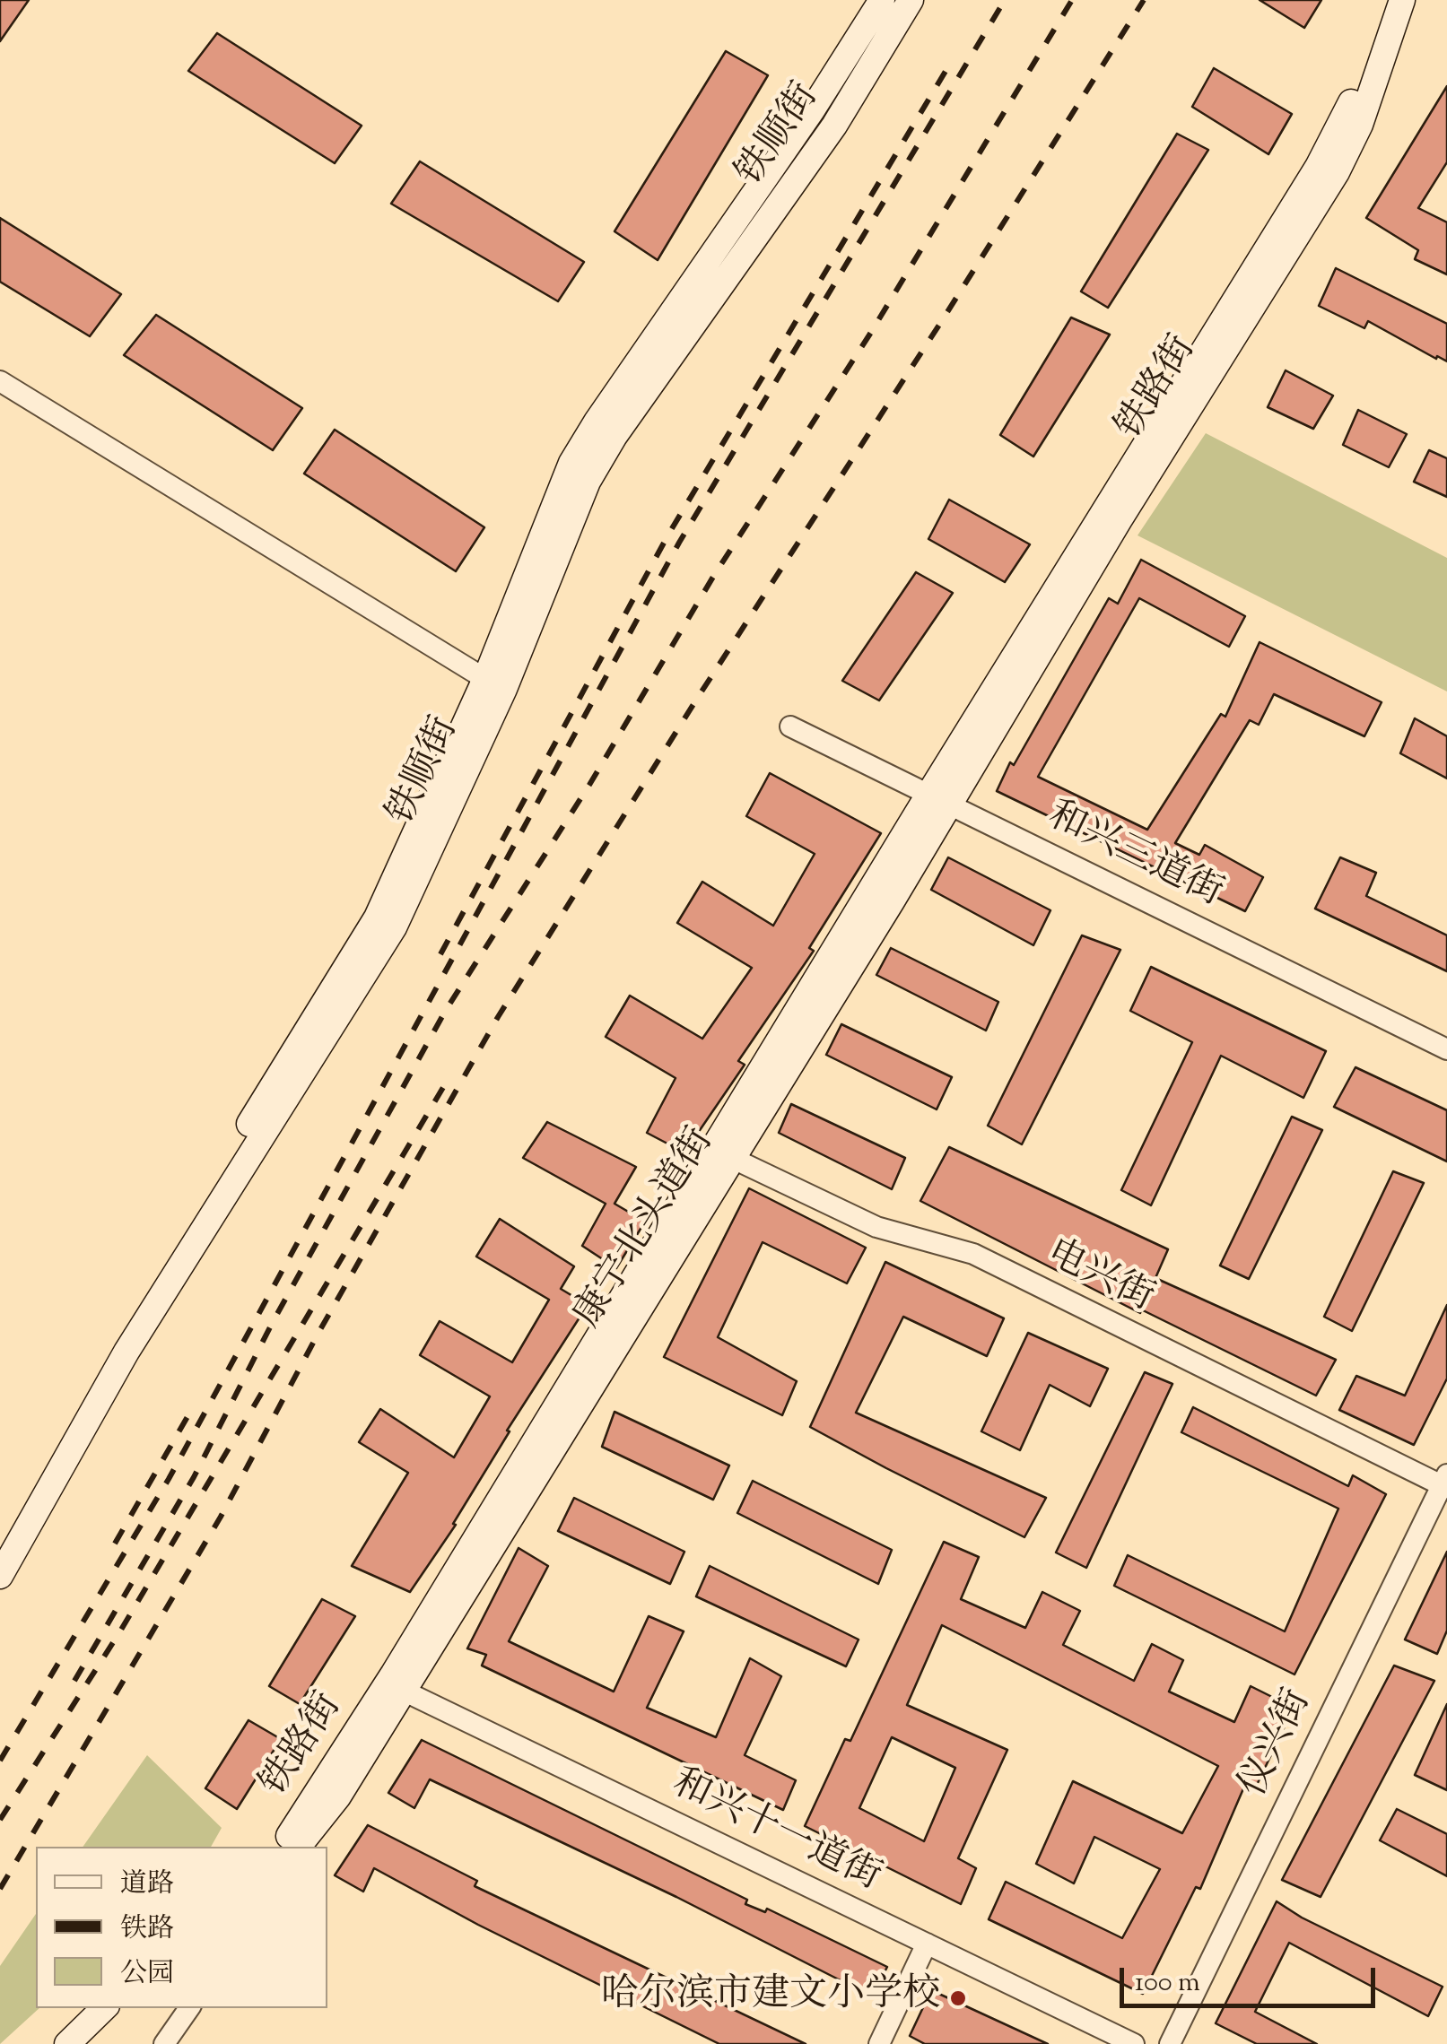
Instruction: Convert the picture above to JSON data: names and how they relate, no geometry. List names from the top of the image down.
{
  "streets": {
    "main road": ["铁顺街", "铁路街", "康宁北头道街"],
    "street": [
      "和兴三道街",
      "电兴街",
      "仪兴街",
      "和兴十一道街"
    ]
  },
  "crossings": [
    ["铁路街", "和兴三道街"],
    ["铁路街", "康宁北头道街"],
    ["铁路街", "和兴十一道街"],
    ["和兴三道街", "康宁北头道街"],
    ["康宁北头道街", "电兴街"],
    ["康宁北头道街", "和兴十一道街"],
    ["电兴街", "仪兴街"]
  ],
  "places": ["哈尔滨市建文小学校"],
  "legend": ["道路", "铁路", "公园"],
  "scale_bar": "100 m"
}
